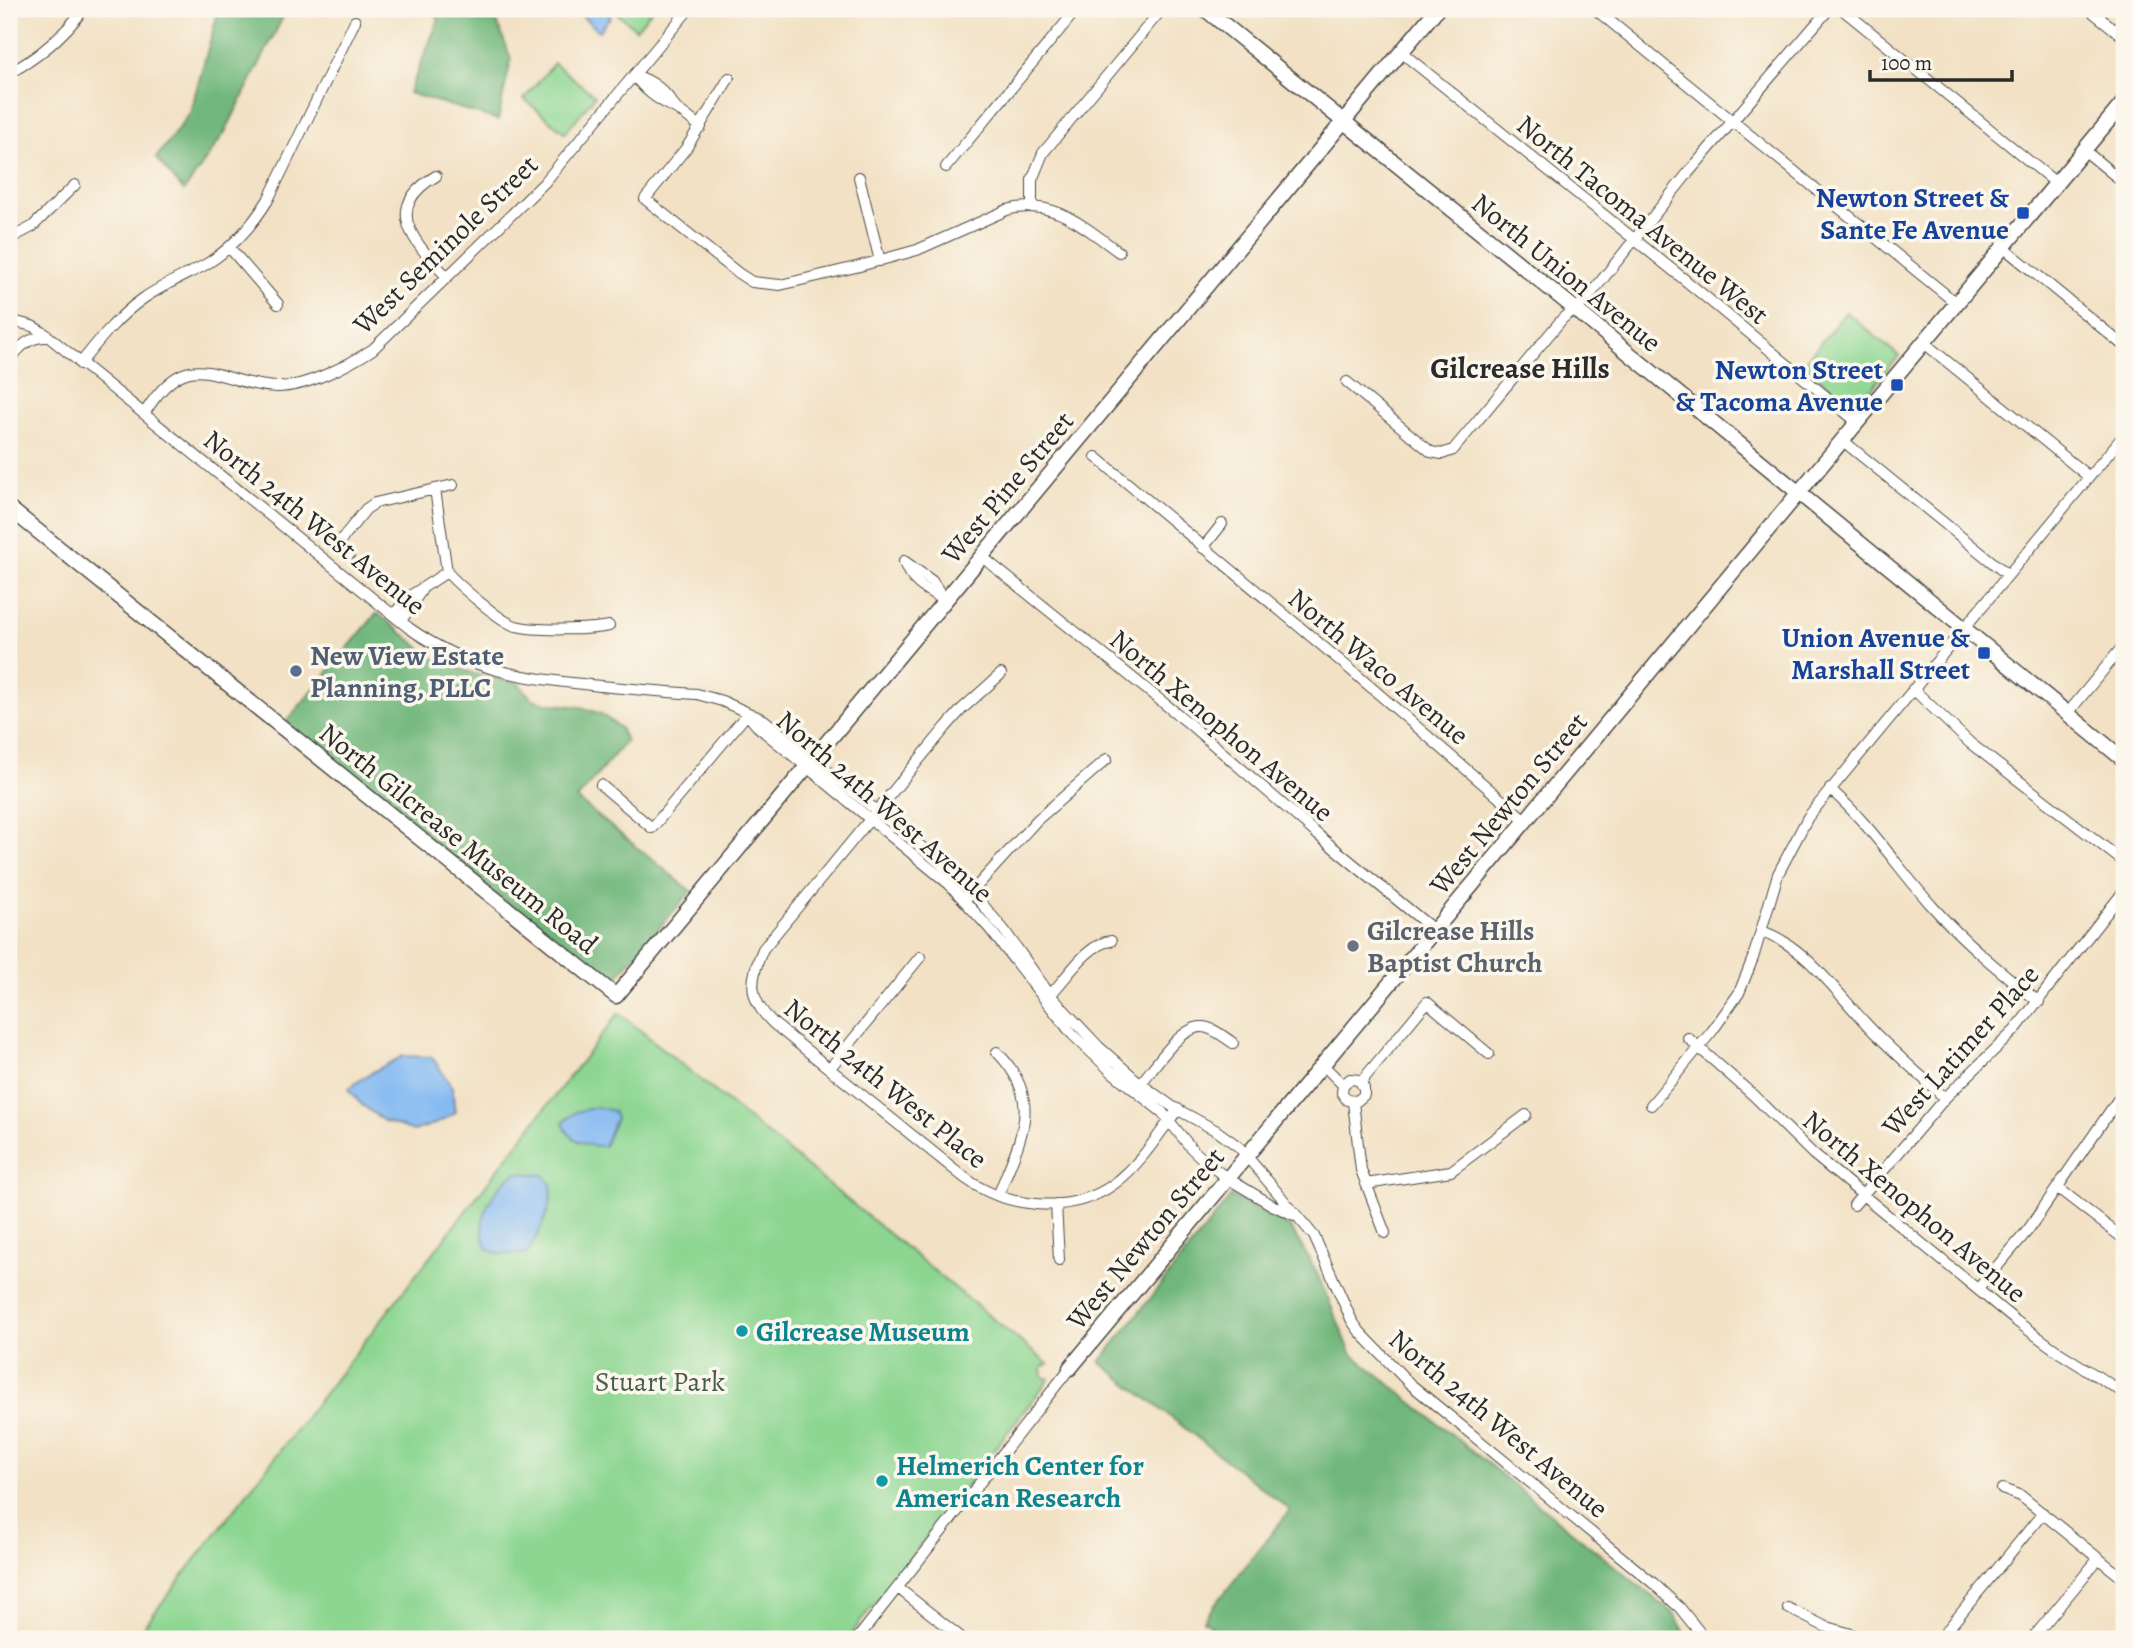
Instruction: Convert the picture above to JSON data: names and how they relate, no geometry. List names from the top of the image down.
{
  "streets": {
    "street": [
      "North Tacoma Avenue West",
      "West Seminole Street",
      "North Union Avenue",
      "West Pine Street",
      "North 24th West Avenue",
      "North Waco Avenue",
      "North Xenophon Avenue",
      "West Newton Street",
      "North Gilcrease Museum Road",
      "West Latimer Place",
      "North 24th West Place"
    ]
  },
  "crossings": [
    ["North Tacoma Avenue West", "West Pine Street"],
    ["North Tacoma Avenue West", "West Newton Street"],
    ["West Seminole Street", "North 24th West Avenue"],
    ["North Union Avenue", "West Pine Street"],
    ["North Union Avenue", "West Newton Street"],
    ["West Pine Street", "North 24th West Avenue"],
    ["West Pine Street", "North Xenophon Avenue"],
    ["West Pine Street", "North Gilcrease Museum Road"],
    ["North 24th West Avenue", "West Newton Street"],
    ["North 24th West Avenue", "North 24th West Place"],
    ["North Waco Avenue", "West Newton Street"],
    ["North Xenophon Avenue", "West Newton Street"],
    ["North Xenophon Avenue", "West Latimer Place"]
  ],
  "districts": ["Gilcrease Hills"],
  "parks": ["Stuart Park"],
  "places": {
    "transit": ["Newton Street & Sante Fe Avenue", "Newton Street & Tacoma Avenue", "Union Avenue & Marshall Street"],
    "other": [
      "New View Estate Planning, PLLC",
      "Gilcrease Hills Baptist Church",
      "Gilcrease Museum",
      "Helmerich Center for American Research"
    ]
  },
  "scale_bar": "100 m"
}
